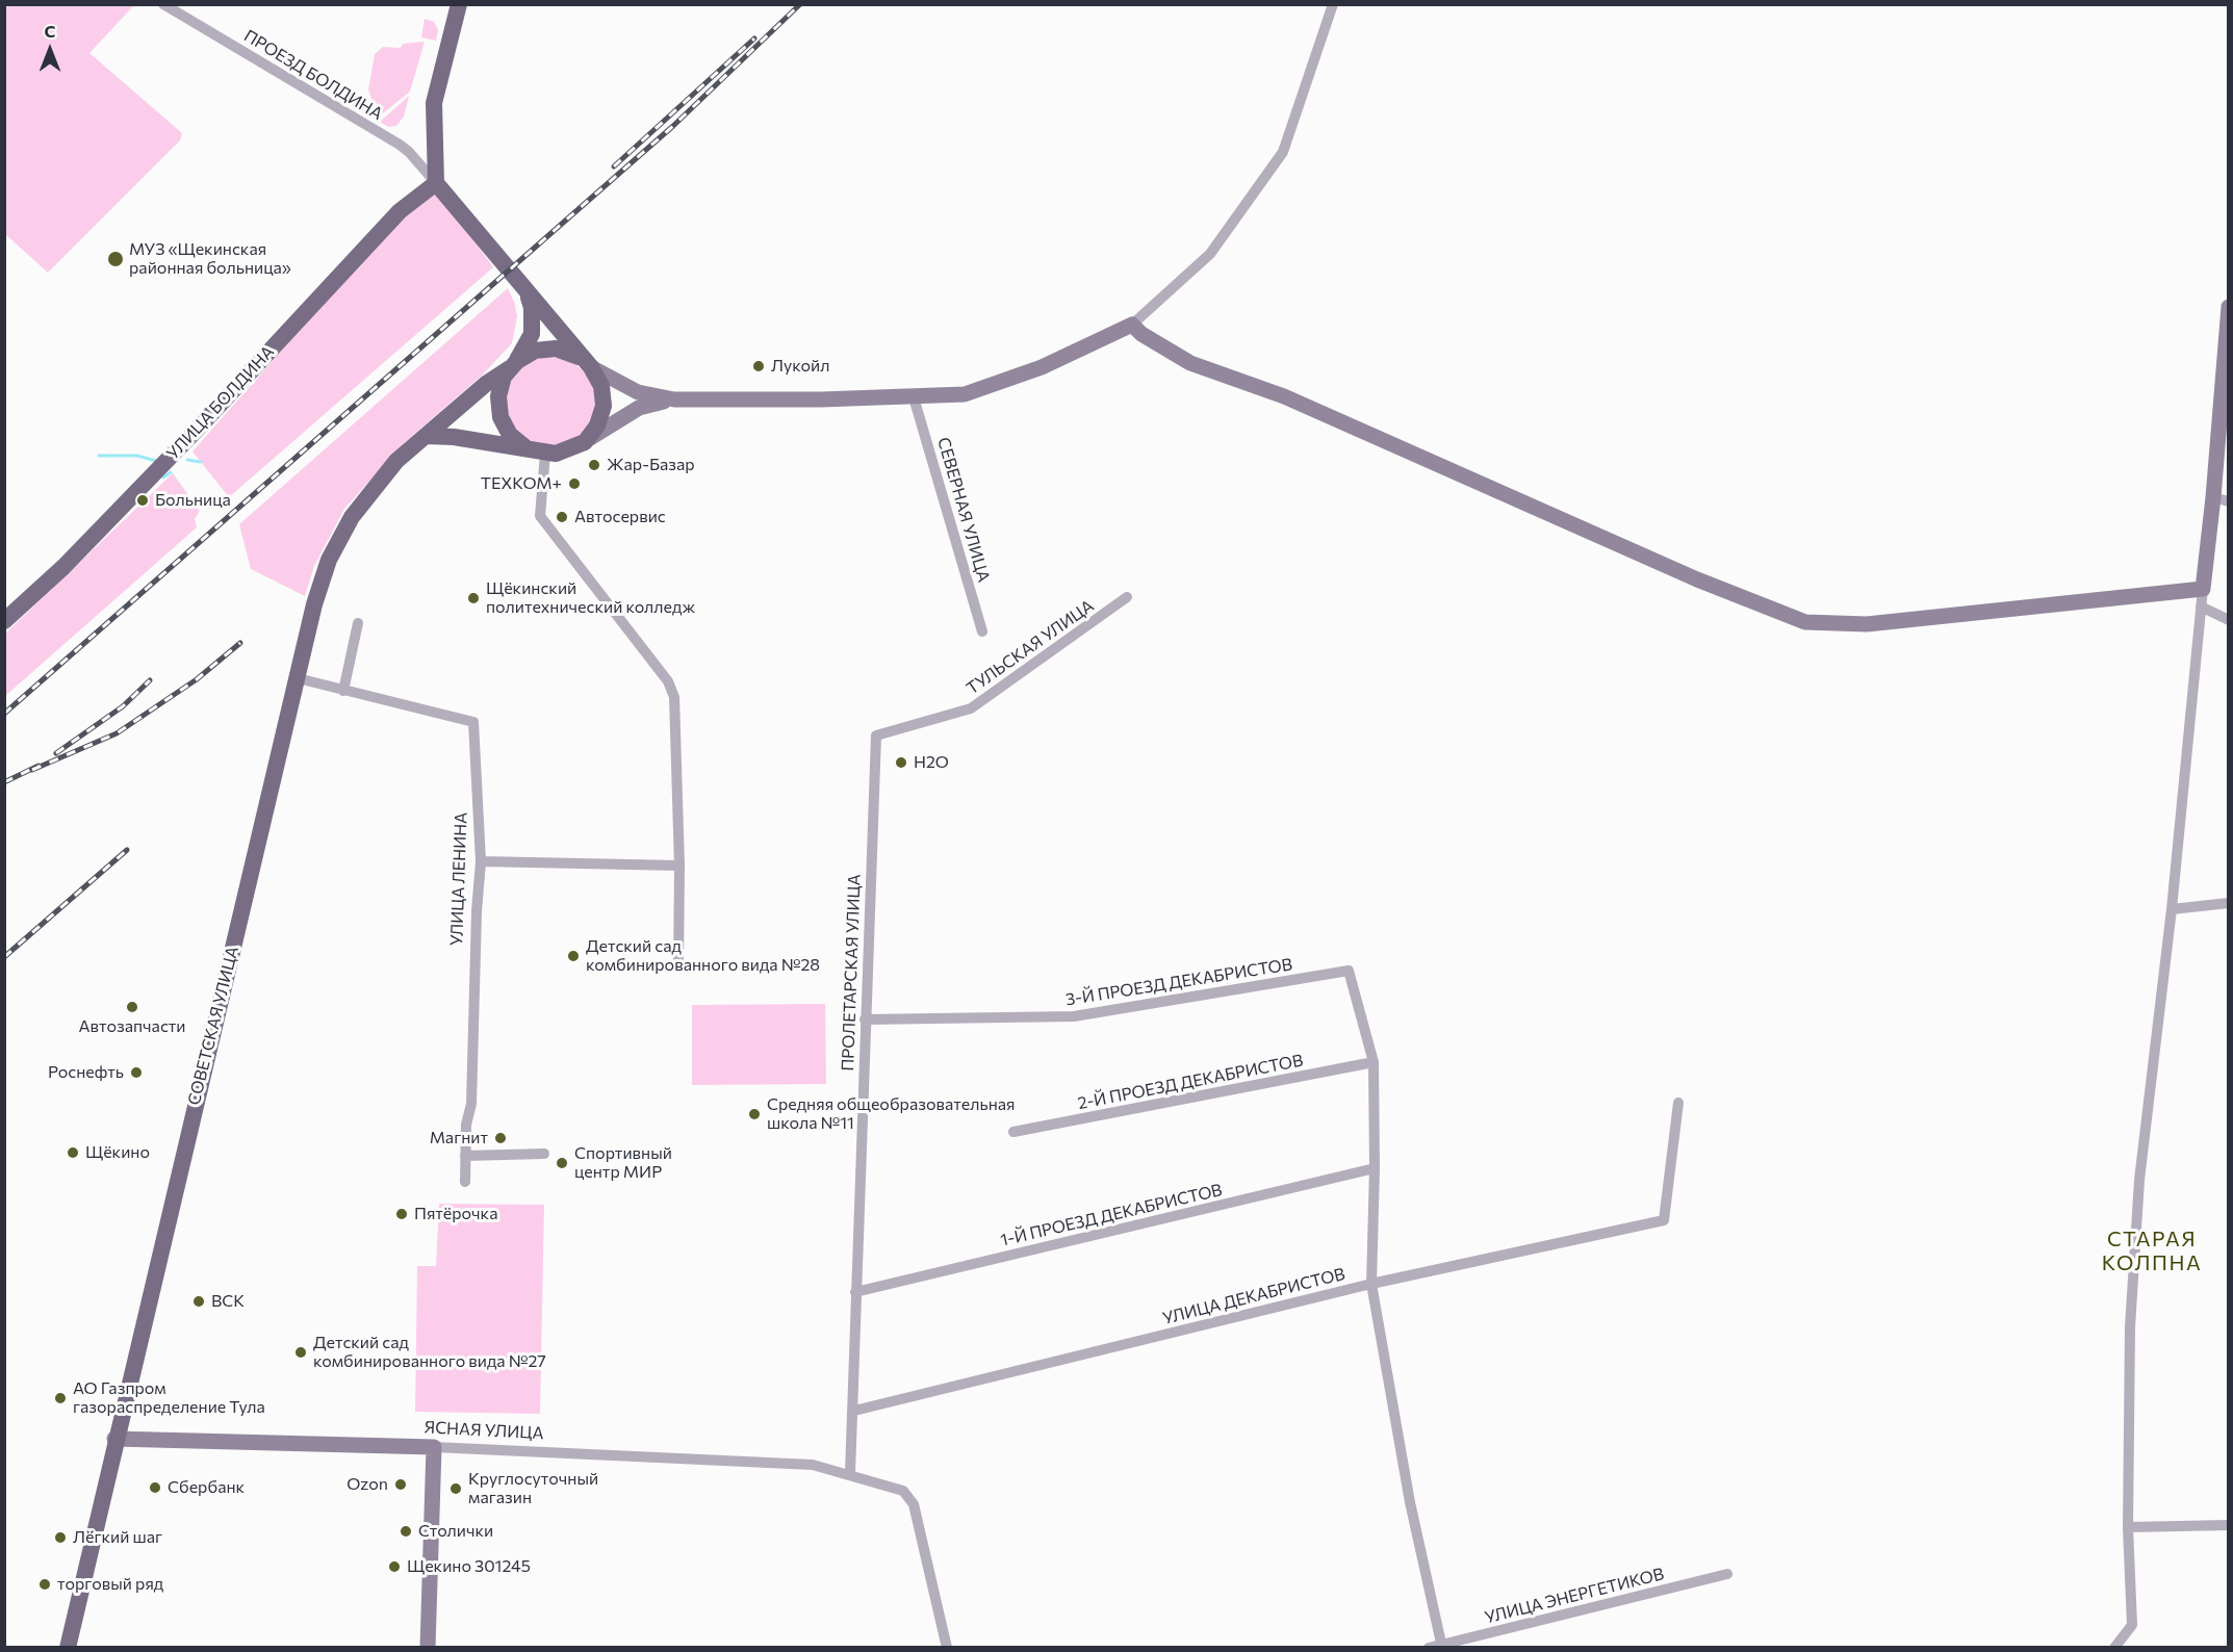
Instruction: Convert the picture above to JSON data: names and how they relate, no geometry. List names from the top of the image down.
{
  "streets": {
    "main road": ["УЛИЦА БОЛДИНА", "СОВЕТСКАЯ УЛИЦА"],
    "street": [
      "ПРОЕЗД БОЛДИНА",
      "СЕВЕРНАЯ УЛИЦА",
      "ТУЛЬСКАЯ УЛИЦА",
      "УЛИЦА ЛЕНИНА",
      "ПРОЛЕТАРСКАЯ УЛИЦА",
      "3-Й ПРОЕЗД ДЕКАБРИСТОВ",
      "2-Й ПРОЕЗД ДЕКАБРИСТОВ",
      "1-Й ПРОЕЗД ДЕКАБРИСТОВ",
      "УЛИЦА ДЕКАБРИСТОВ",
      "ЯСНАЯ УЛИЦА",
      "УЛИЦА ЭНЕРГЕТИКОВ"
    ]
  },
  "crossings": [
    ["ПРОЕЗД БОЛДИНА", "УЛИЦА БОЛДИНА"],
    ["ТУЛЬСКАЯ УЛИЦА", "ПРОЛЕТАРСКАЯ УЛИЦА"],
    ["УЛИЦА ЛЕНИНА", "СОВЕТСКАЯ УЛИЦА"],
    ["ПРОЛЕТАРСКАЯ УЛИЦА", "3-Й ПРОЕЗД ДЕКАБРИСТОВ"],
    ["ПРОЛЕТАРСКАЯ УЛИЦА", "1-Й ПРОЕЗД ДЕКАБРИСТОВ"],
    ["ПРОЛЕТАРСКАЯ УЛИЦА", "УЛИЦА ДЕКАБРИСТОВ"],
    ["ПРОЛЕТАРСКАЯ УЛИЦА", "ЯСНАЯ УЛИЦА"],
    ["3-Й ПРОЕЗД ДЕКАБРИСТОВ", "2-Й ПРОЕЗД ДЕКАБРИСТОВ"],
    ["СОВЕТСКАЯ УЛИЦА", "ЯСНАЯ УЛИЦА"]
  ],
  "districts": ["СТАРАЯ КОЛПНА"],
  "places": [
    "МУЗ «Щекинская районная больница»",
    "Лукойл",
    "Жар-Базар",
    "ТЕХКОМ+",
    "Больница",
    "Автосервис",
    "Щёкинский политехнический колледж",
    "Н2О",
    "Детский сад комбинированного вида №28",
    "Автозапчасти",
    "Роснефть",
    "Средняя общеобразовательная школа №11",
    "Магнит",
    "Щёкино",
    "Спортивный центр МИР",
    "Пятёрочка",
    "ВСК",
    "Детский сад комбинированного вида №27",
    "АО Газпром газораспределение Тула",
    "Ozon",
    "Сбербанк",
    "Круглосуточный магазин",
    "Столички",
    "Лёгкий шаг",
    "Щекино 301245",
    "торговый ряд"
  ],
  "north": "top"
}
